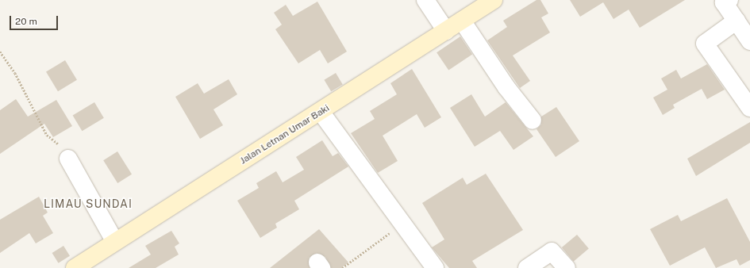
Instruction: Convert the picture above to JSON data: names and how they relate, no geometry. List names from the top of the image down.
{
  "streets": {
    "street": ["Jalan Letnan Umar Baki"]
  },
  "districts": ["LIMAU SUNDAI"],
  "scale_bar": "20 m"
}
